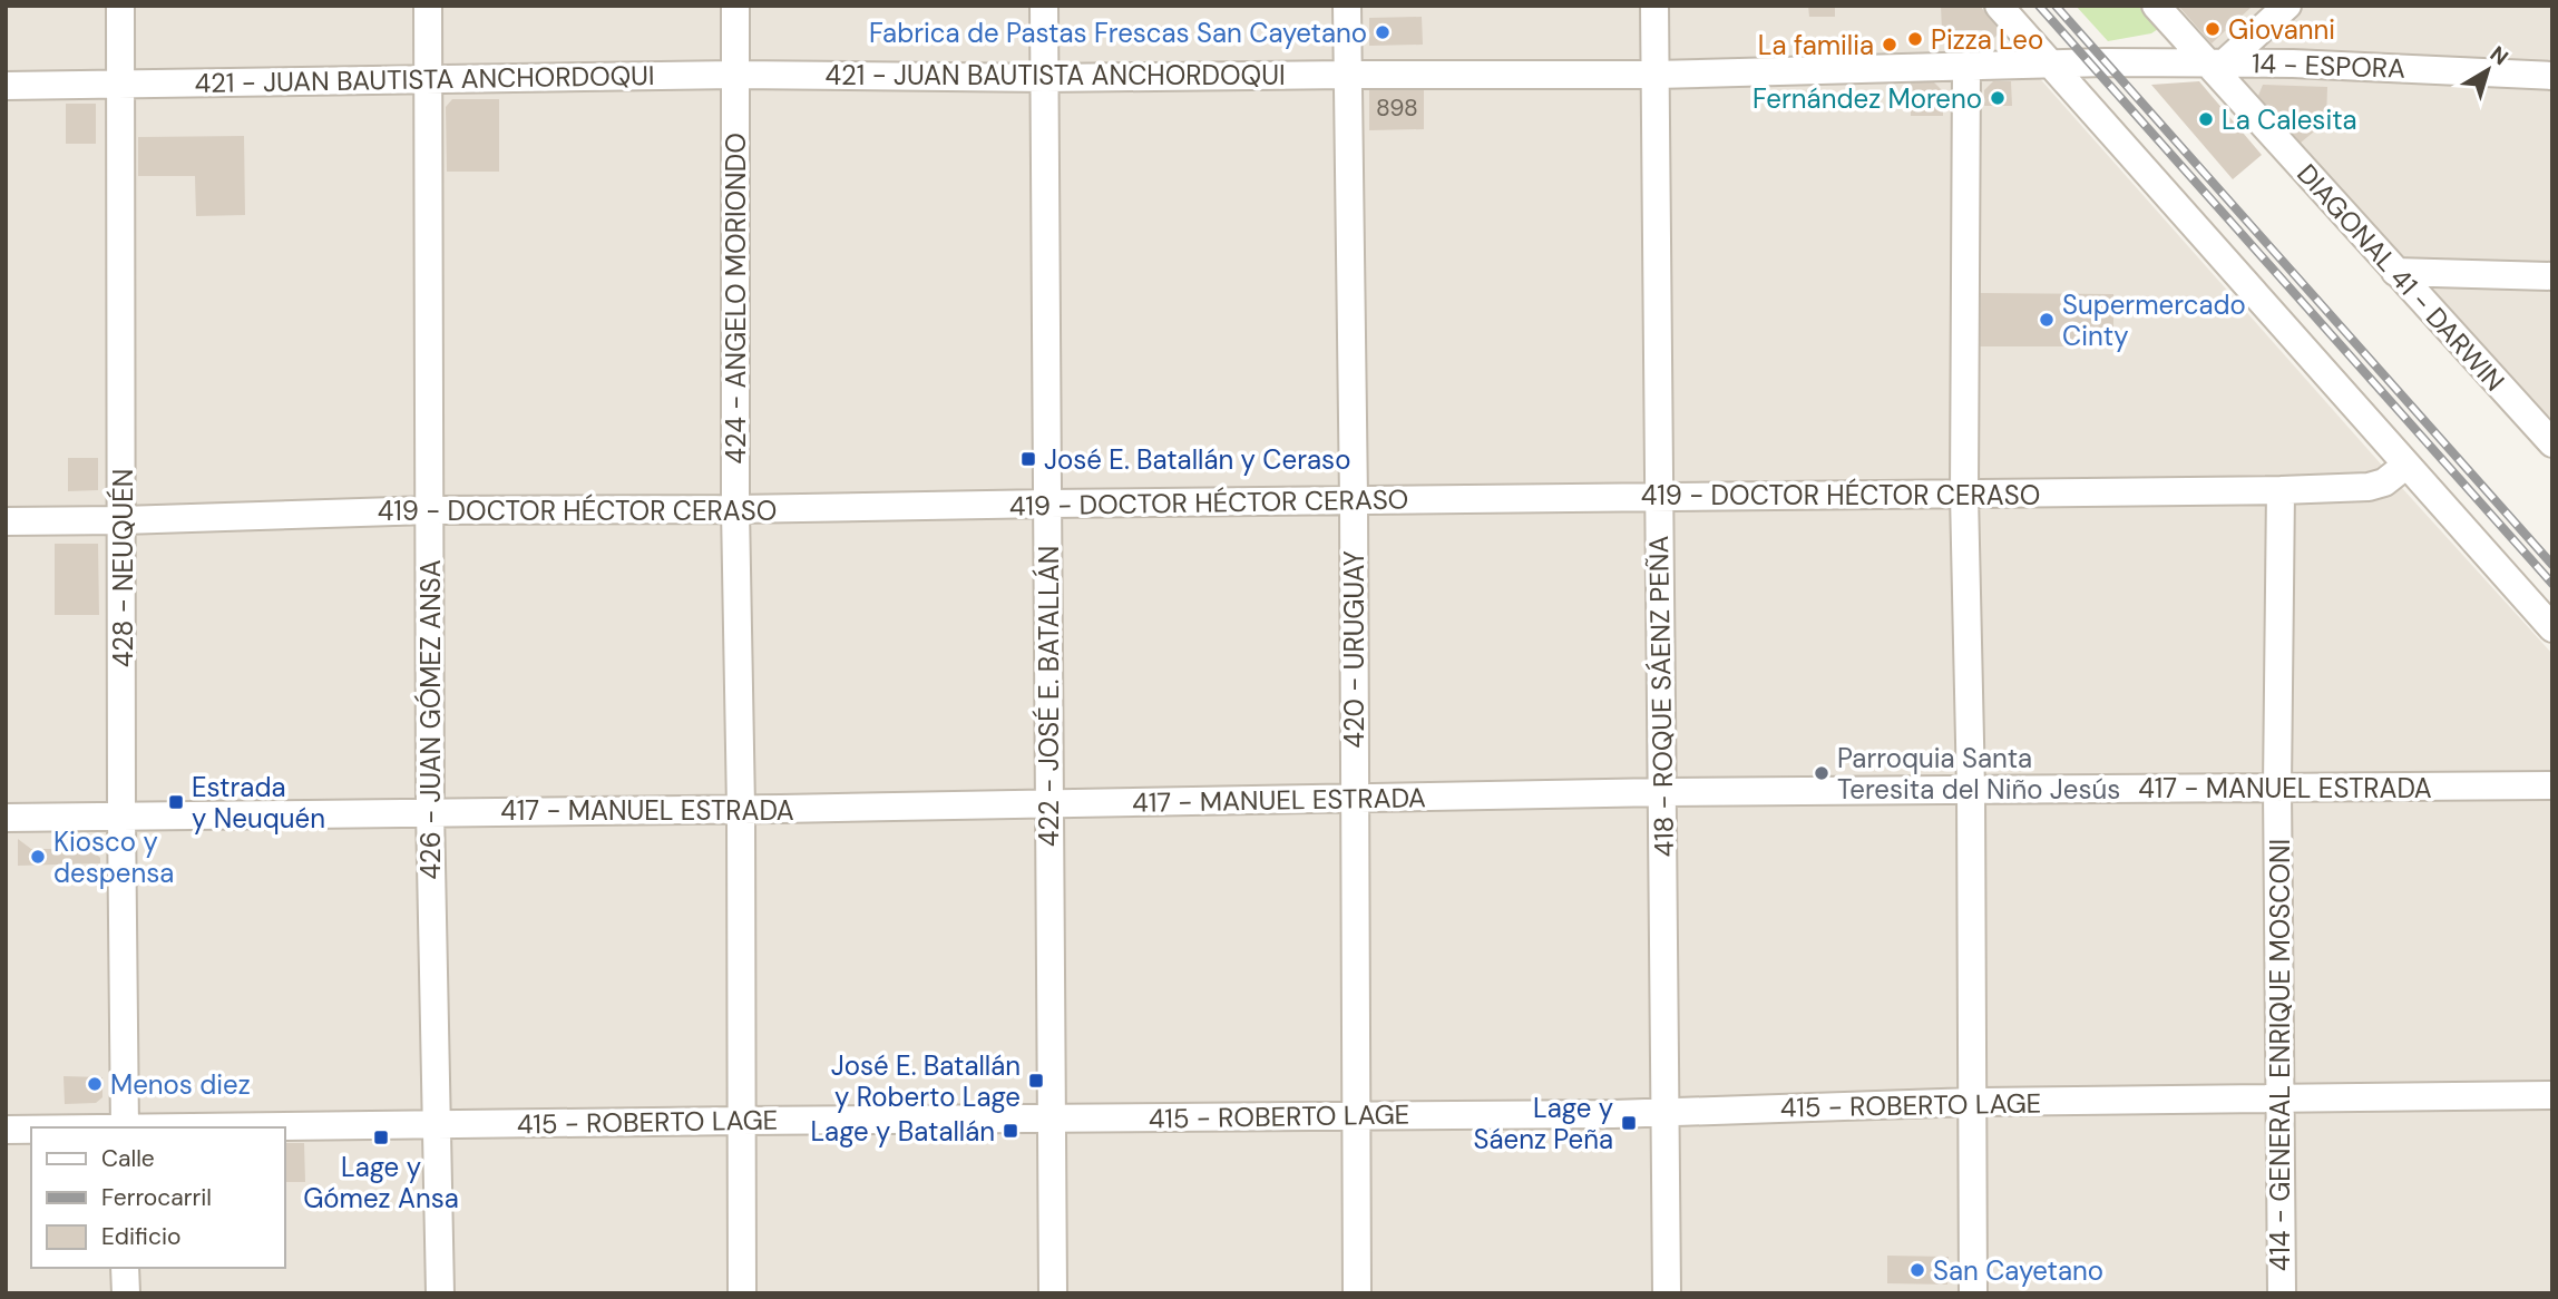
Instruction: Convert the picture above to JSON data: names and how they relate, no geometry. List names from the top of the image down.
{
  "streets": {
    "street": [
      "14 - ESPORA",
      "421 - JUAN BAUTISTA ANCHORDOQUI",
      "DIAGONAL 41 - DARWIN",
      "424 - ANGELO MORIONDO",
      "419 - DOCTOR HÉCTOR CERASO",
      "428 - NEUQUÉN",
      "420 - URUGUAY",
      "422 - JOSÉ E. BATALLÁN",
      "418 - ROQUE SÁENZ PEÑA",
      "426 - JUAN GÓMEZ ANSA",
      "417 - MANUEL ESTRADA",
      "414 - GENERAL ENRIQUE MOSCONI",
      "415 - ROBERTO LAGE"
    ]
  },
  "crossings": [
    ["14 - ESPORA", "421 - JUAN BAUTISTA ANCHORDOQUI"],
    ["14 - ESPORA", "DIAGONAL 41 - DARWIN"],
    ["421 - JUAN BAUTISTA ANCHORDOQUI", "424 - ANGELO MORIONDO"],
    ["421 - JUAN BAUTISTA ANCHORDOQUI", "428 - NEUQUÉN"],
    ["421 - JUAN BAUTISTA ANCHORDOQUI", "420 - URUGUAY"],
    ["421 - JUAN BAUTISTA ANCHORDOQUI", "422 - JOSÉ E. BATALLÁN"],
    ["421 - JUAN BAUTISTA ANCHORDOQUI", "418 - ROQUE SÁENZ PEÑA"],
    ["421 - JUAN BAUTISTA ANCHORDOQUI", "426 - JUAN GÓMEZ ANSA"],
    ["424 - ANGELO MORIONDO", "419 - DOCTOR HÉCTOR CERASO"],
    ["424 - ANGELO MORIONDO", "417 - MANUEL ESTRADA"],
    ["424 - ANGELO MORIONDO", "415 - ROBERTO LAGE"],
    ["419 - DOCTOR HÉCTOR CERASO", "428 - NEUQUÉN"],
    ["419 - DOCTOR HÉCTOR CERASO", "420 - URUGUAY"],
    ["419 - DOCTOR HÉCTOR CERASO", "422 - JOSÉ E. BATALLÁN"],
    ["419 - DOCTOR HÉCTOR CERASO", "418 - ROQUE SÁENZ PEÑA"],
    ["419 - DOCTOR HÉCTOR CERASO", "426 - JUAN GÓMEZ ANSA"],
    ["419 - DOCTOR HÉCTOR CERASO", "414 - GENERAL ENRIQUE MOSCONI"],
    ["428 - NEUQUÉN", "417 - MANUEL ESTRADA"],
    ["420 - URUGUAY", "417 - MANUEL ESTRADA"],
    ["420 - URUGUAY", "415 - ROBERTO LAGE"],
    ["422 - JOSÉ E. BATALLÁN", "417 - MANUEL ESTRADA"],
    ["422 - JOSÉ E. BATALLÁN", "415 - ROBERTO LAGE"],
    ["418 - ROQUE SÁENZ PEÑA", "417 - MANUEL ESTRADA"],
    ["418 - ROQUE SÁENZ PEÑA", "415 - ROBERTO LAGE"],
    ["426 - JUAN GÓMEZ ANSA", "417 - MANUEL ESTRADA"],
    ["426 - JUAN GÓMEZ ANSA", "415 - ROBERTO LAGE"],
    ["417 - MANUEL ESTRADA", "414 - GENERAL ENRIQUE MOSCONI"],
    ["414 - GENERAL ENRIQUE MOSCONI", "415 - ROBERTO LAGE"]
  ],
  "places": {
    "other": [
      "Giovanni",
      "Fabrica de Pastas Frescas San Cayetano",
      "Pizza Leo",
      "La familia",
      "Fernández Moreno",
      "La Calesita",
      "Supermercado Cinty",
      "Parroquia Santa Teresita del Niño Jesús",
      "Kiosco y despensa",
      "Menos diez",
      "San Cayetano"
    ],
    "transit": [
      "José E. Batallán y Ceraso",
      "Estrada y Neuquén",
      "José E. Batallán y Roberto Lage",
      "Lage y Sáenz Peña",
      "Lage y Batallán",
      "Lage y Gómez Ansa"
    ]
  },
  "house_numbers": ["898"],
  "legend": ["Calle", "Ferrocarril", "Edificio"],
  "north": "top right"
}
